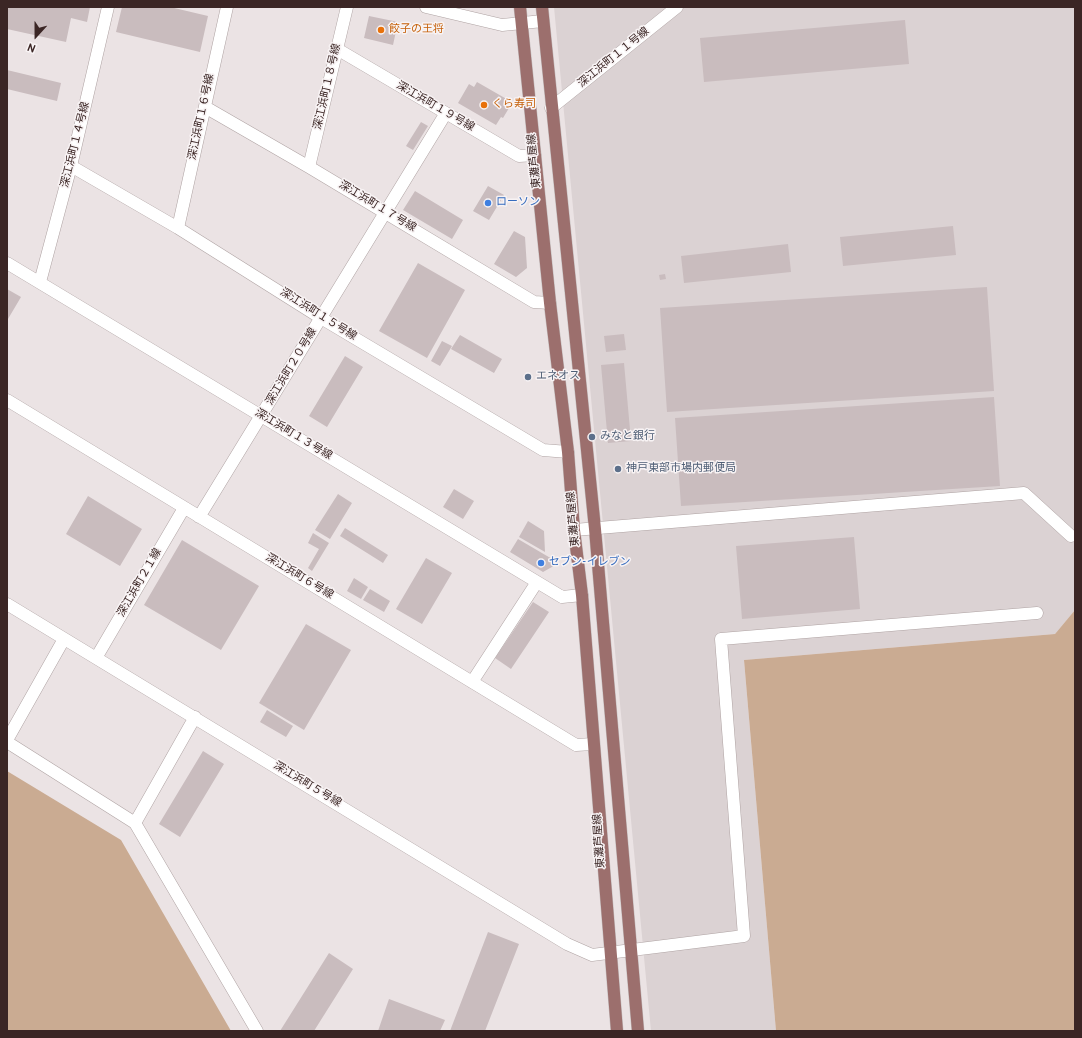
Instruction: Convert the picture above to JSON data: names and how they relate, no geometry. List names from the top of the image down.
{
  "streets": {
    "main road": ["東灘芦屋線"],
    "street": [
      "深江浜町１１号線",
      "深江浜町１８号線",
      "深江浜町１９号線",
      "深江浜町１６号線",
      "深江浜町１４号線",
      "深江浜町１７号線",
      "深江浜町１５号線",
      "深江浜町２０号線",
      "深江浜町１３号線",
      "深江浜町６号線",
      "深江浜町２１線",
      "深江浜町５号線"
    ]
  },
  "crossings": [
    ["深江浜町１１号線", "東灘芦屋線"],
    ["深江浜町１８号線", "深江浜町１９号線"],
    ["深江浜町１８号線", "深江浜町１７号線"],
    ["深江浜町１９号線", "東灘芦屋線"],
    ["深江浜町１９号線", "深江浜町２０号線"],
    ["深江浜町１６号線", "深江浜町１７号線"],
    ["深江浜町１６号線", "深江浜町１５号線"],
    ["深江浜町１４号線", "深江浜町１５号線"],
    ["深江浜町１４号線", "深江浜町１３号線"],
    ["東灘芦屋線", "深江浜町１７号線"],
    ["東灘芦屋線", "深江浜町１５号線"],
    ["東灘芦屋線", "深江浜町１３号線"],
    ["東灘芦屋線", "深江浜町６号線"],
    ["東灘芦屋線", "深江浜町５号線"],
    ["深江浜町１７号線", "深江浜町２０号線"],
    ["深江浜町１５号線", "深江浜町２０号線"],
    ["深江浜町２０号線", "深江浜町１３号線"],
    ["深江浜町２０号線", "深江浜町６号線"],
    ["深江浜町６号線", "深江浜町２１線"],
    ["深江浜町２１線", "深江浜町５号線"]
  ],
  "places": [
    "餃子の王将",
    "くら寿司",
    "ローソン",
    "エネオス",
    "みなと銀行",
    "神戸東部市場内郵便局",
    "セブン-イレブン"
  ],
  "north": "bottom"
}
